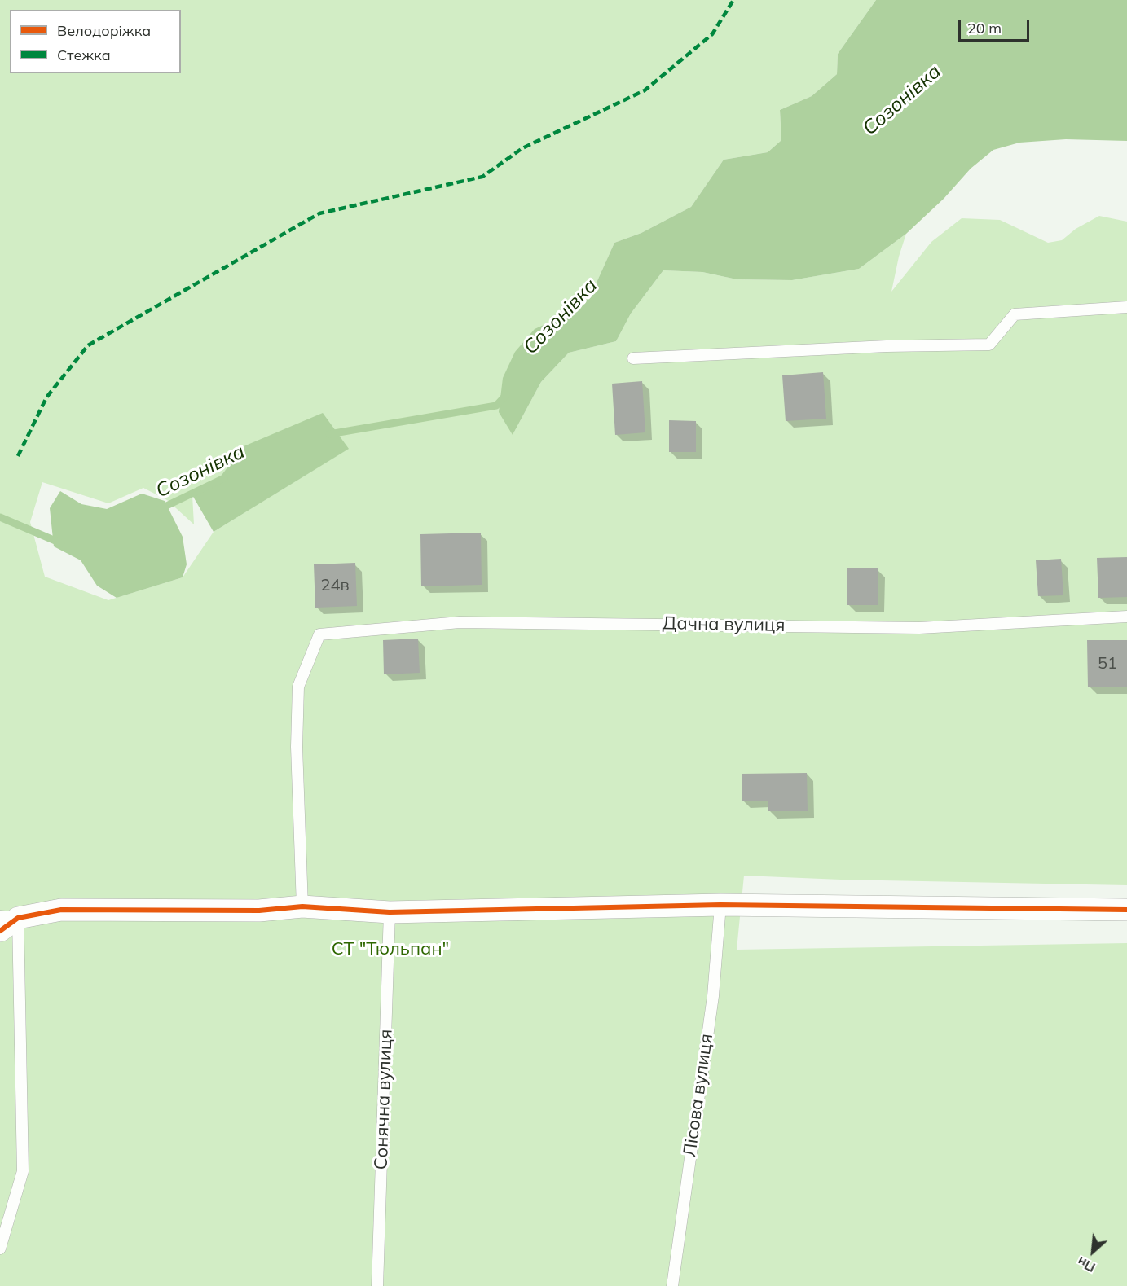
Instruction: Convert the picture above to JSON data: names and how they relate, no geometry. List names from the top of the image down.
{
  "streets": {
    "lane": ["Дачна вулиця", "Лісова вулиця", "Сонячна вулиця"]
  },
  "water": ["Созонівка"],
  "parks": ["СТ \"Тюльпан\""],
  "house_numbers": ["24в", "51"],
  "legend": ["Велодоріжка", "Стежка"],
  "scale_bar": "20 m",
  "north": "bottom left"
}
